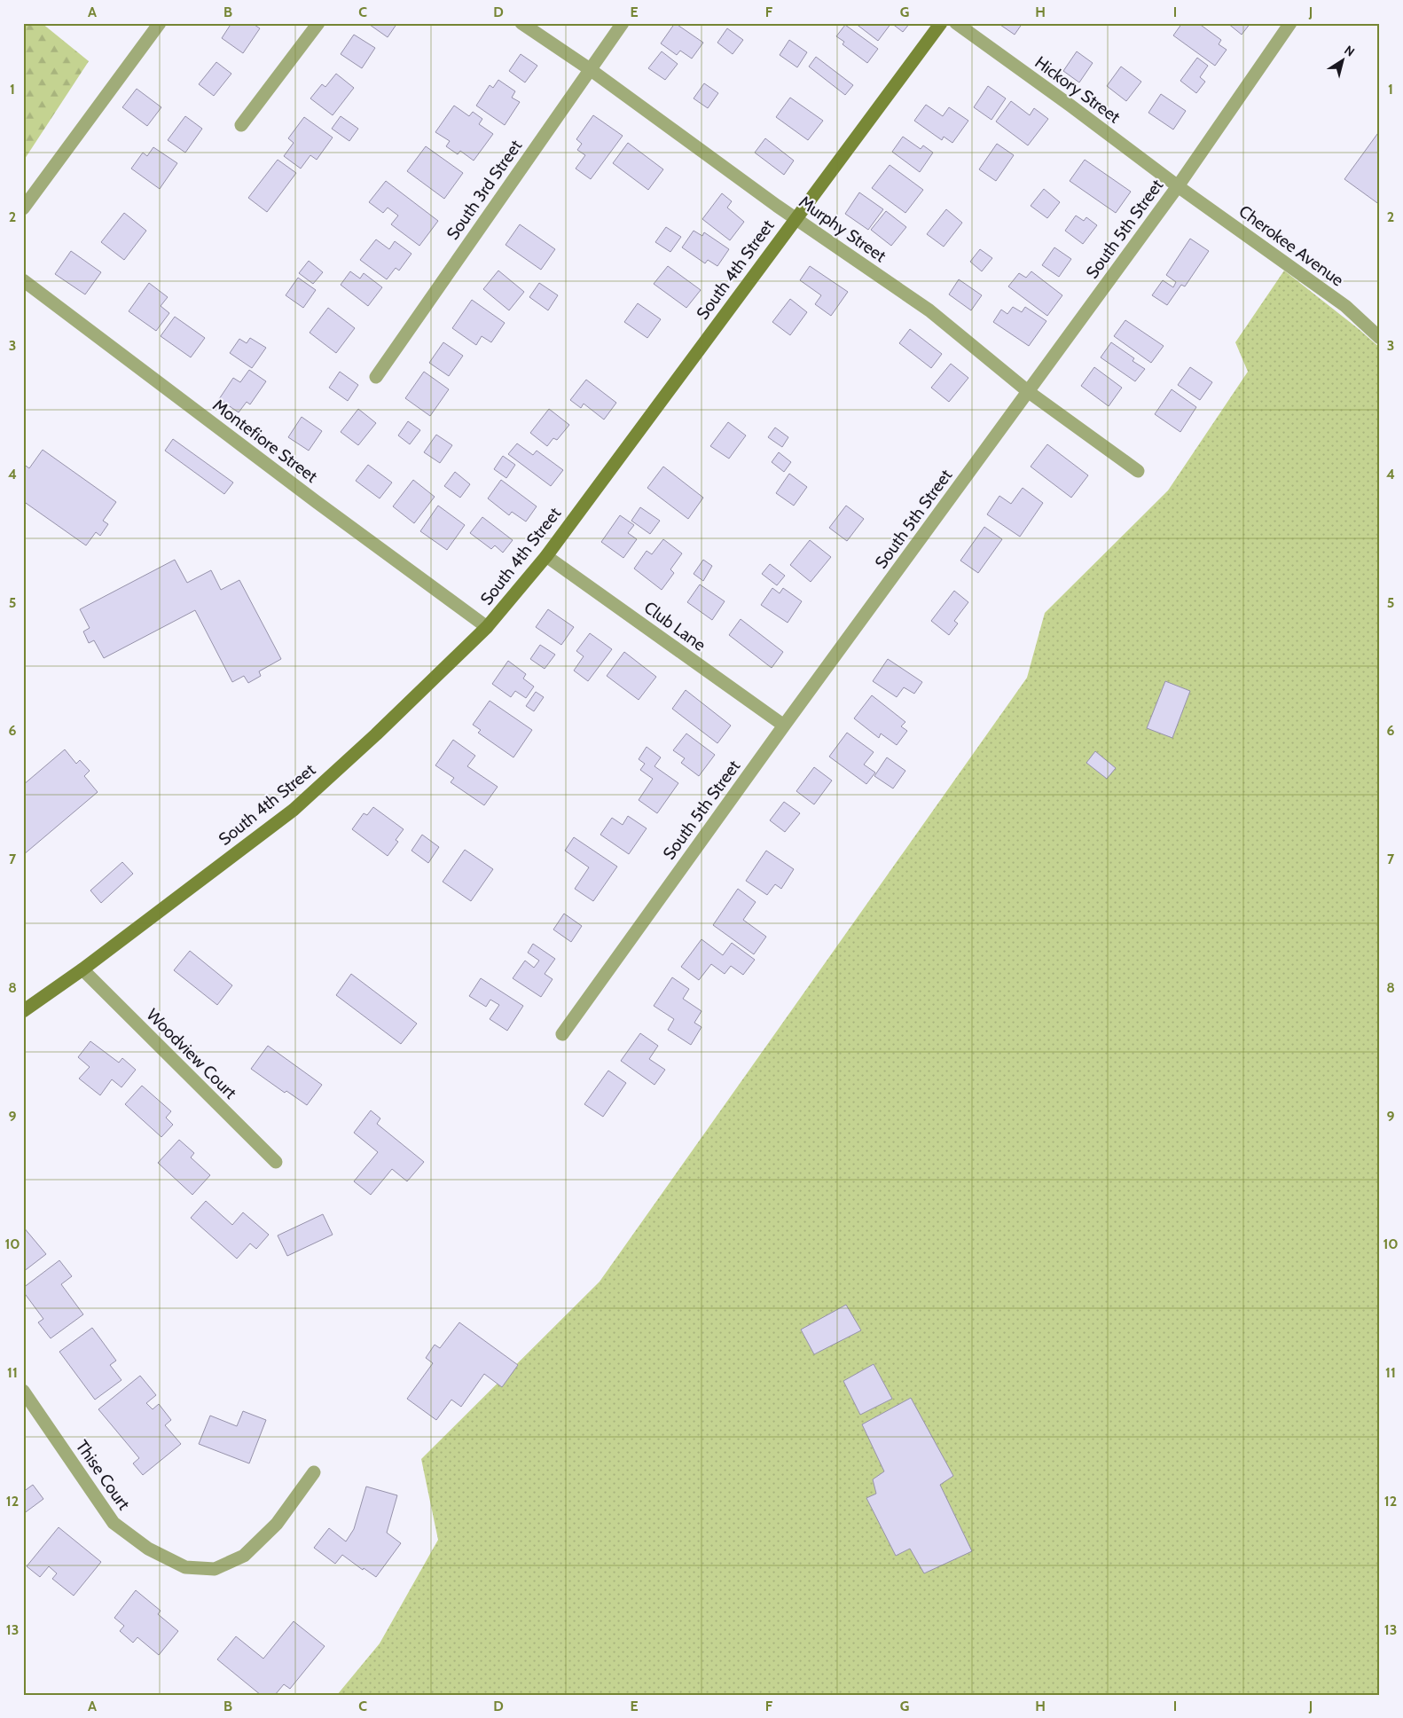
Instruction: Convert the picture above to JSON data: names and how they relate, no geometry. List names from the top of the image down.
{
  "streets": {
    "main road": ["South 4th Street"],
    "street": [
      "Hickory Street",
      "South 3rd Street",
      "Murphy Street",
      "South 5th Street",
      "Cherokee Avenue",
      "Montefiore Street",
      "Club Lane",
      "Woodview Court",
      "Thise Court"
    ]
  },
  "crossings": [
    ["Hickory Street", "South 5th Street"],
    ["Hickory Street", "Cherokee Avenue"],
    ["South 3rd Street", "Murphy Street"],
    ["Murphy Street", "South 5th Street"],
    ["Murphy Street", "South 4th Street"],
    ["South 5th Street", "Cherokee Avenue"],
    ["South 5th Street", "Club Lane"],
    ["South 4th Street", "Montefiore Street"],
    ["South 4th Street", "Club Lane"],
    ["South 4th Street", "Woodview Court"]
  ],
  "north": "top right",
  "grid": {
    "columns": [
      "A",
      "B",
      "C",
      "D",
      "E",
      "F",
      "G",
      "H",
      "I",
      "J"
    ],
    "rows": [
      "1",
      "2",
      "3",
      "4",
      "5",
      "6",
      "7",
      "8",
      "9",
      "10",
      "11",
      "12",
      "13"
    ]
  }
}
